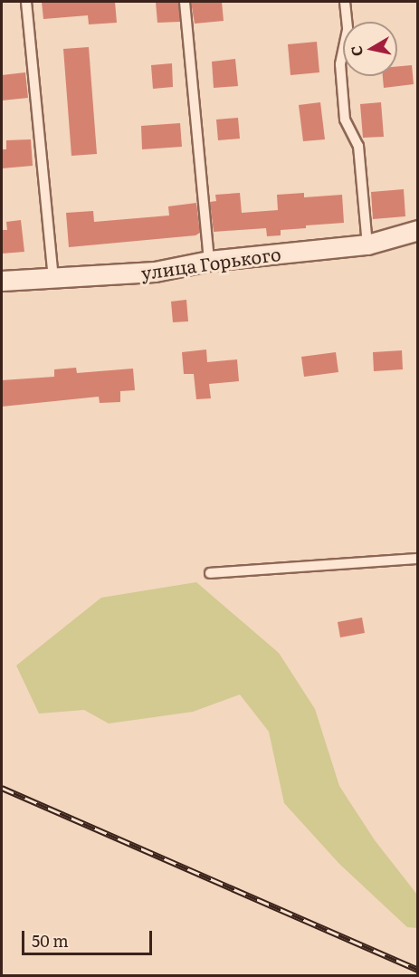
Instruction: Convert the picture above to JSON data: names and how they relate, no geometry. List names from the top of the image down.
{
  "streets": {
    "street": ["улица Горького"]
  },
  "scale_bar": "50 m",
  "north": "left"
}
